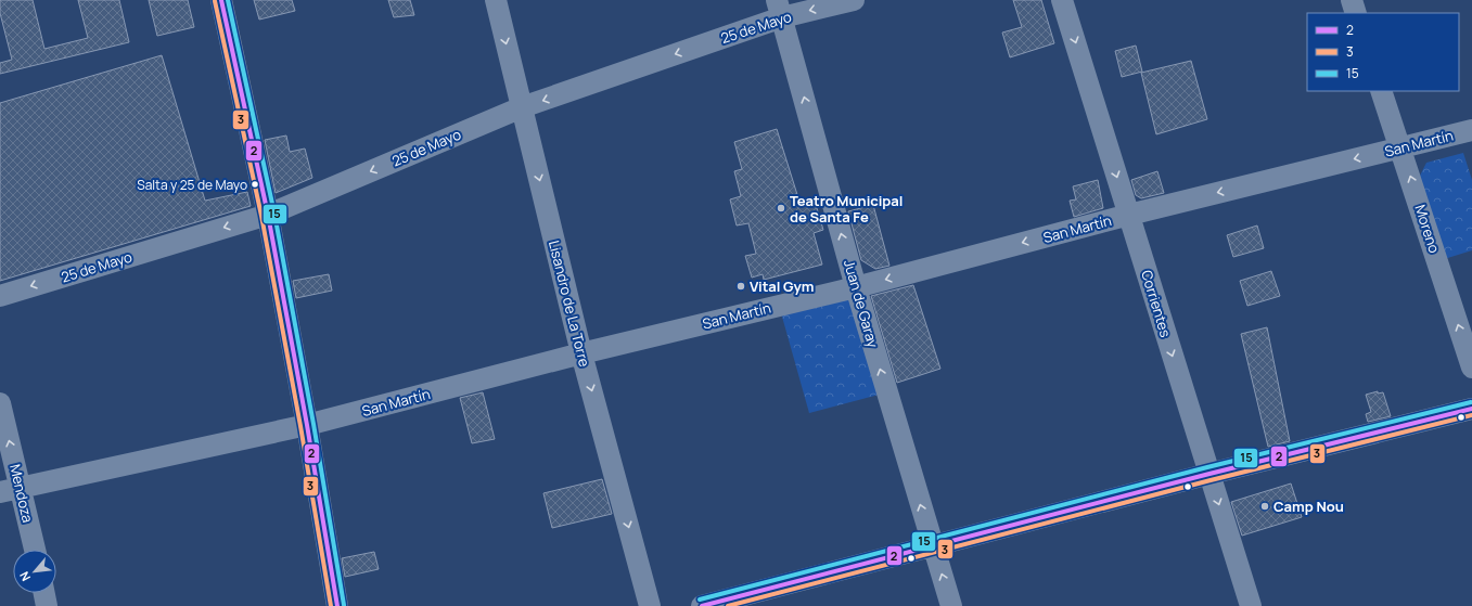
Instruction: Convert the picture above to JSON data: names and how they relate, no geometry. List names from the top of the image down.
{
  "streets": {
    "street": [
      "25 de Mayo",
      "San Martín",
      "Moreno",
      "Lisandro de La Torre",
      "Juan de Garay",
      "Corrientes",
      "Mendoza"
    ]
  },
  "crossings": [
    ["25 de Mayo", "Lisandro de La Torre"],
    ["25 de Mayo", "Juan de Garay"],
    ["San Martín", "Moreno"],
    ["San Martín", "Lisandro de La Torre"],
    ["San Martín", "Juan de Garay"],
    ["San Martín", "Corrientes"],
    ["San Martín", "Mendoza"]
  ],
  "one_way": [
    "25 de Mayo",
    "San Martín",
    "Moreno",
    "Lisandro de La Torre",
    "Juan de Garay",
    "Corrientes",
    "Mendoza"
  ],
  "places": [
    "Salta y 25 de Mayo",
    "Teatro Municipal de Santa Fe",
    "Vital Gym",
    "Camp Nou"
  ],
  "lines": ["transit line 2", "transit line 15", "transit line 3"],
  "legend": ["2", "3", "15"],
  "north": "bottom left"
}
